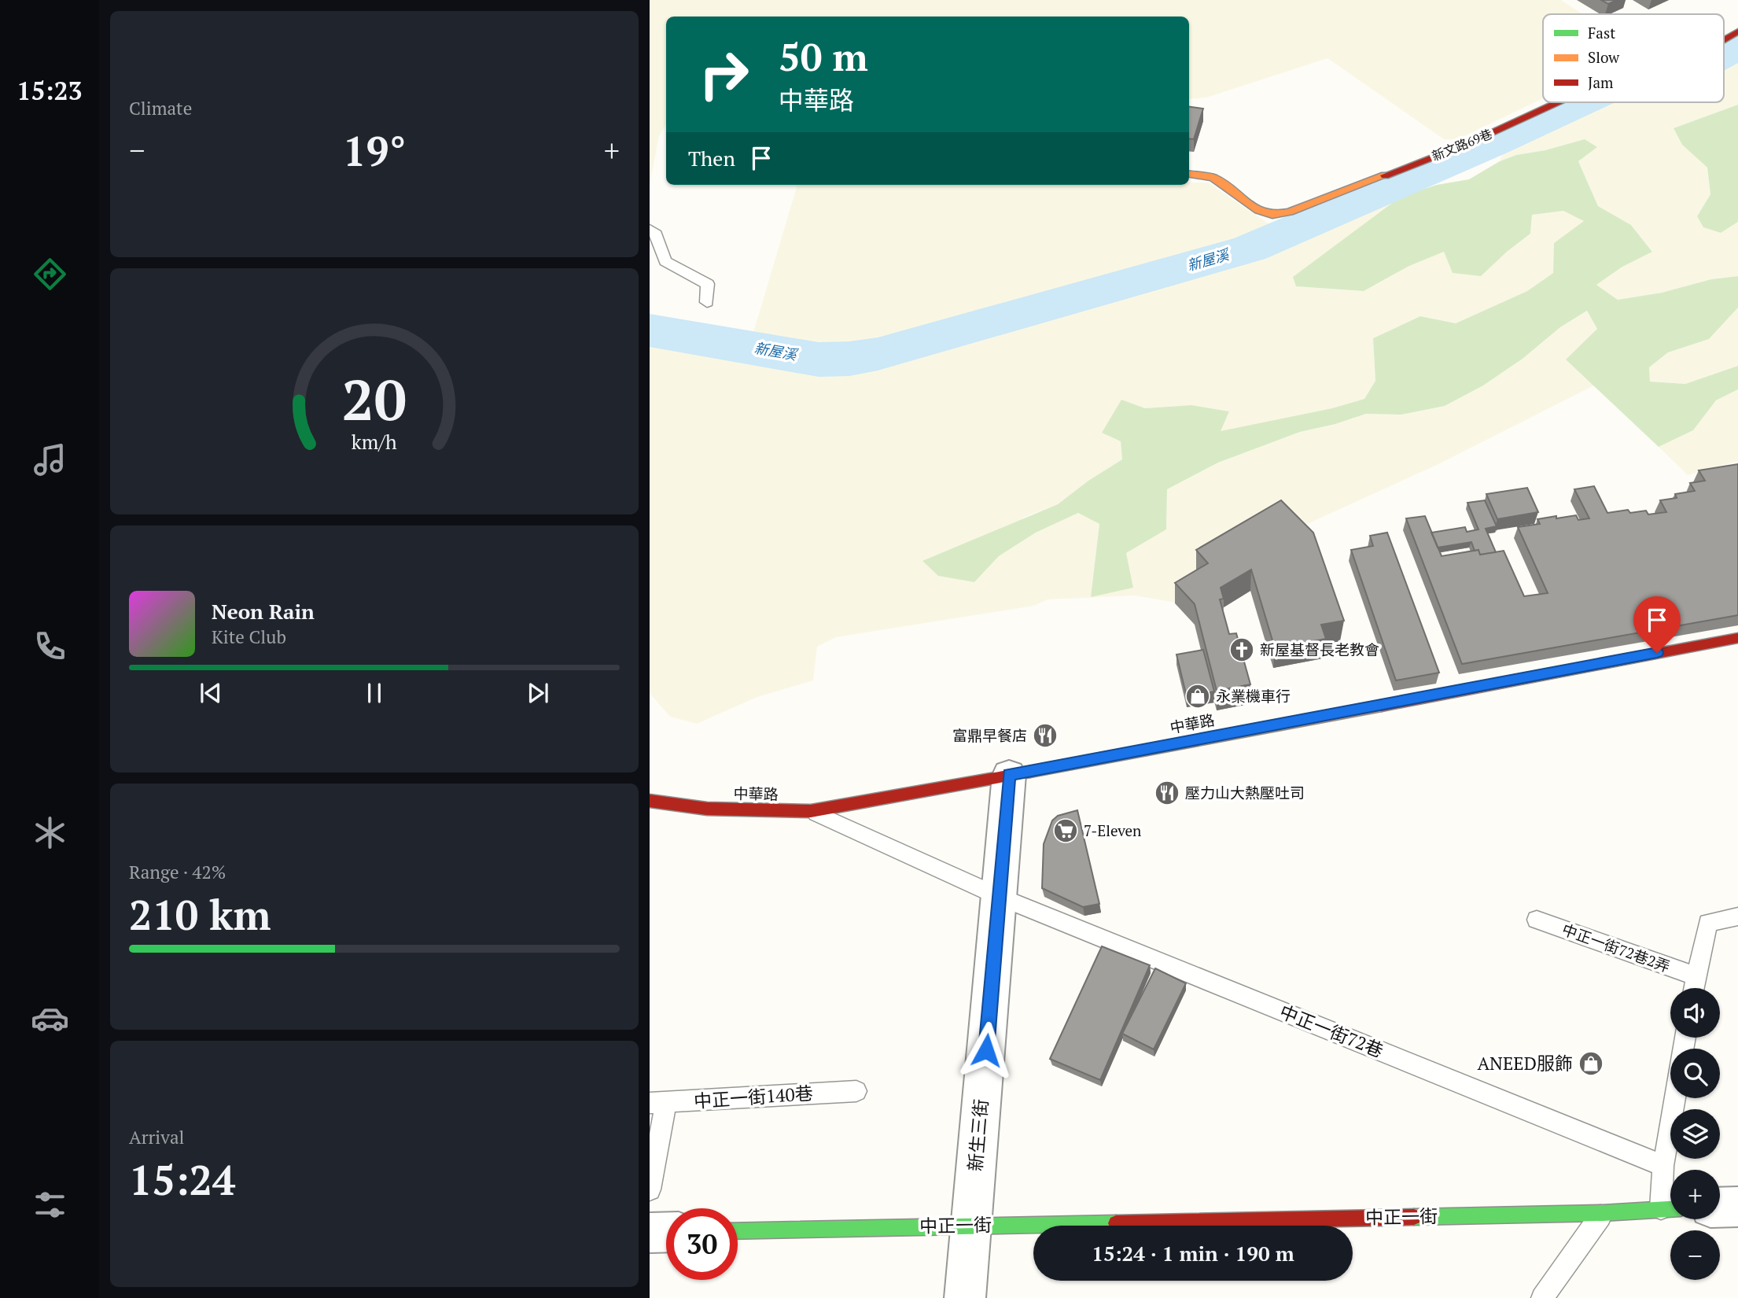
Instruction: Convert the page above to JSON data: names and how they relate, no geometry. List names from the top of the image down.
{
  "streets": {
    "street": [
      "新文路69巷",
      "中華路",
      "新生三街",
      "中正一街"
    ],
    "lane": ["中正一街72巷2弄", "中正一街72巷", "中正一街140巷"]
  },
  "crossings": [
    ["中華路", "中正一街72巷"],
    ["中華路", "新生三街"],
    ["中正一街72巷", "新生三街"],
    ["新生三街", "中正一街"]
  ],
  "water": ["新屋溪"],
  "places": {
    "church": ["新屋基督長老教會"],
    "shop": ["永業機車行", "ANEED服飾"],
    "restaurant": ["富鼎早餐店", "壓力山大熱壓吐司"],
    "supermarket": ["7-Eleven"]
  },
  "legend": ["Fast", "Slow", "Jam"],
  "page": {
    "tabs": "15:23",
    "tile": [
      "Climate",
      ["Range · 42%", "210 km"],
      ["Arrival", "15:24"]
    ],
    "turn": ["50 m", "中華路"],
    "heat": ["−", "19°", "+"],
    "then": "Then",
    "song": ["Neon Rain", "Kite Club"],
    "map_buttons": ["+", "−"],
    "limit": "30",
    "trip": "15:24 · 1 min · 190 m",
    "gauge": ["20", "km/h"]
  }
}
